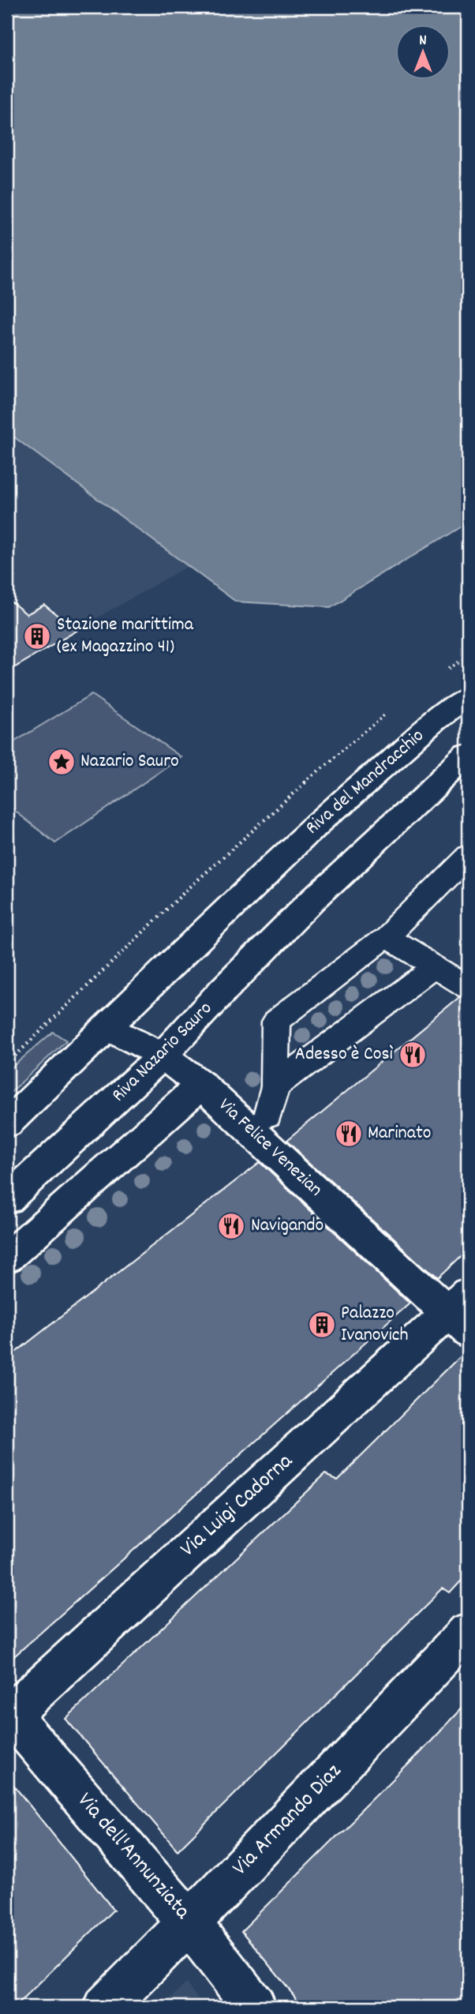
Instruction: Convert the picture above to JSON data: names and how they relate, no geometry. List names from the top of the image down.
{
  "streets": {
    "street": [
      "Riva del Mandracchio",
      "Riva Nazario Sauro",
      "Via Felice Venezian",
      "Via Luigi Cadorna",
      "Via Armando Diaz",
      "Via dell'Annunziata"
    ]
  },
  "crossings": [
    ["Riva del Mandracchio", "Via Felice Venezian"],
    ["Riva Nazario Sauro", "Via Felice Venezian"],
    ["Via Felice Venezian", "Via Luigi Cadorna"],
    ["Via Luigi Cadorna", "Via dell'Annunziata"],
    ["Via Armando Diaz", "Via dell'Annunziata"]
  ],
  "places": {
    "building": ["Stazione marittima (ex Magazzino 41)", "Palazzo Ivanovich"],
    "place": ["Nazario Sauro"],
    "restaurant": ["Adesso è Così", "Marinato", "Navigando"]
  },
  "north": "top"
}
